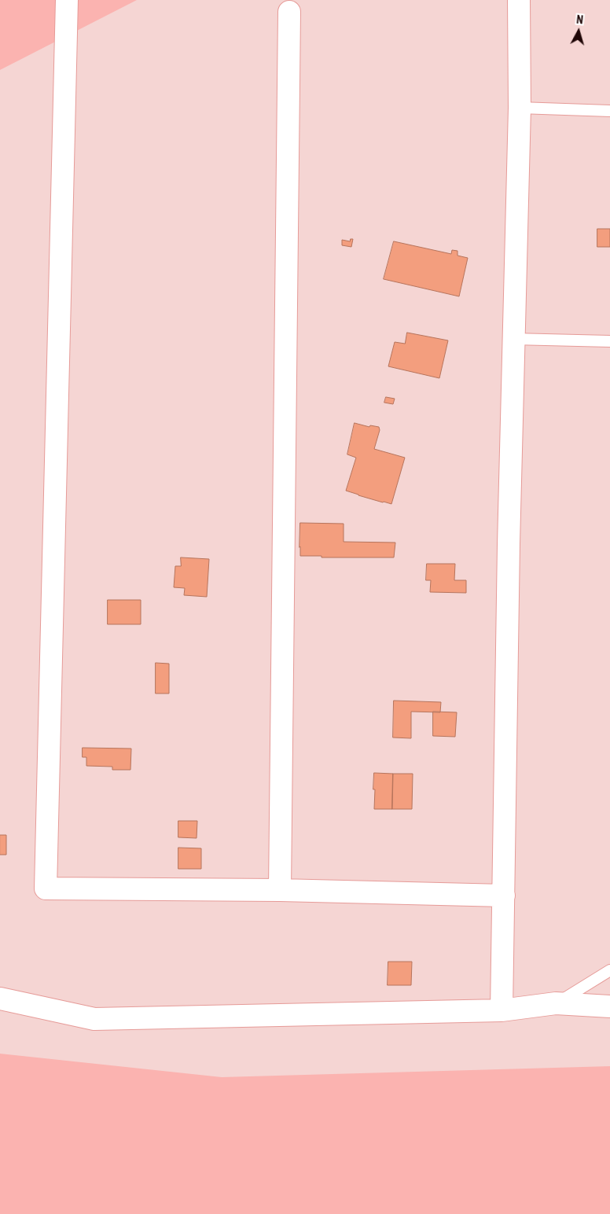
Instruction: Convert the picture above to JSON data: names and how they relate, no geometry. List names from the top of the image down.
{
  "north": "top"
}
